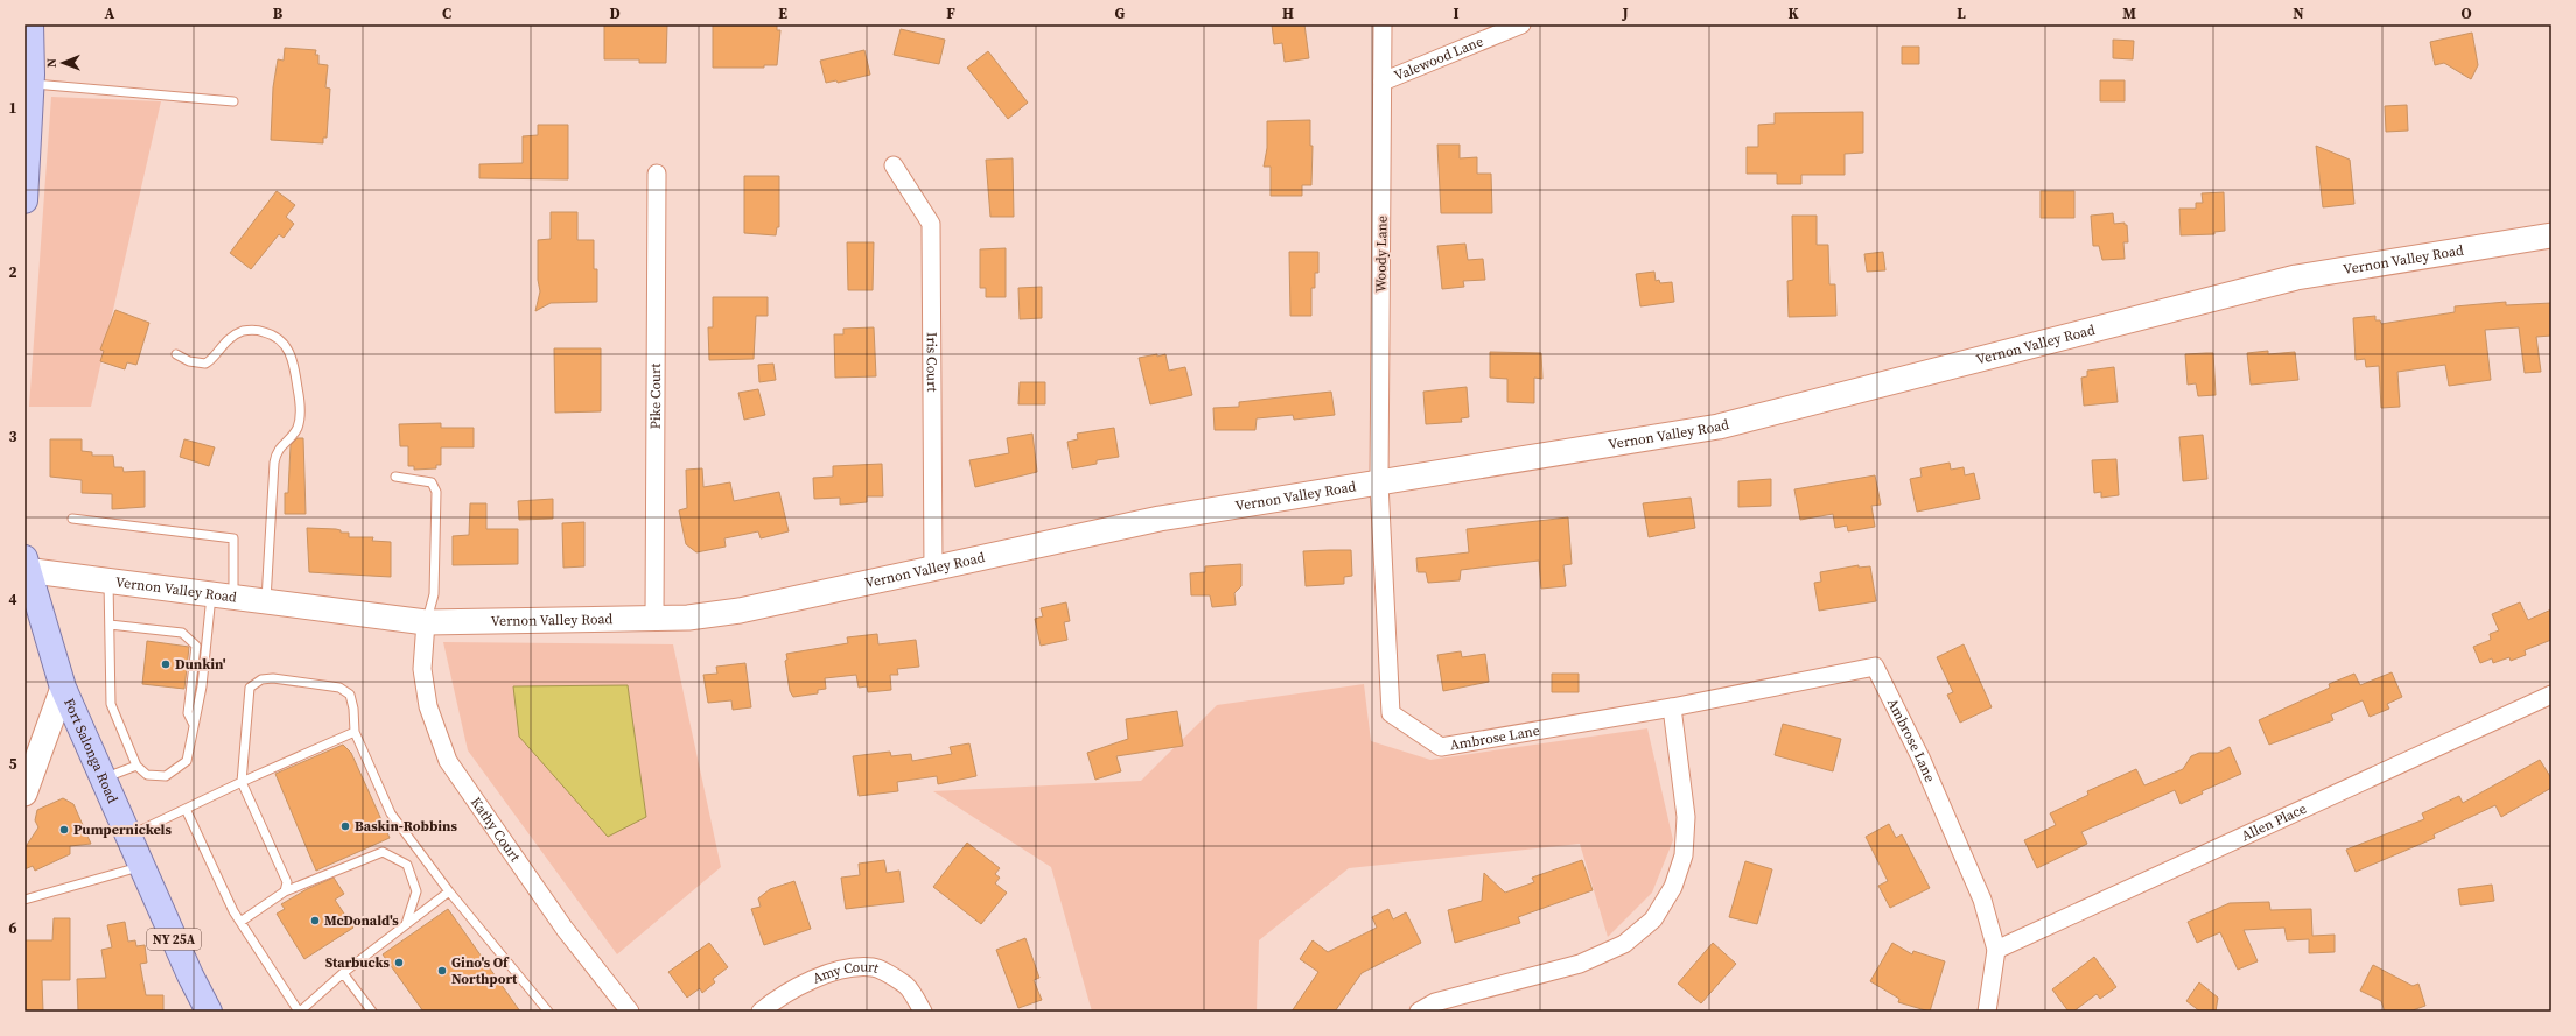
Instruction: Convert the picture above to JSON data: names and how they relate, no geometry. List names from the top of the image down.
{
  "streets": {
    "main road": ["Vernon Valley Road", "Fort Salonga Road", "NY 25A"],
    "street": [
      "Valewood Lane",
      "Woody Lane",
      "Iris Court",
      "Pike Court",
      "Ambrose Lane",
      "Allen Place",
      "Kathy Court",
      "Amy Court"
    ]
  },
  "crossings": [
    ["Valewood Lane", "Woody Lane"],
    ["Woody Lane", "Vernon Valley Road"],
    ["Woody Lane", "Ambrose Lane"],
    ["Vernon Valley Road", "Iris Court"],
    ["Vernon Valley Road", "Pike Court"],
    ["Vernon Valley Road", "Ambrose Lane"],
    ["Vernon Valley Road", "Fort Salonga Road"],
    ["Vernon Valley Road", "Kathy Court"],
    ["Ambrose Lane", "Allen Place"]
  ],
  "places": [
    "Dunkin'",
    "Baskin-Robbins",
    "Pumpernickels",
    "McDonald's",
    "Starbucks",
    "Gino's Of Northport"
  ],
  "north": "left",
  "grid": {
    "columns": [
      "A",
      "B",
      "C",
      "D",
      "E",
      "F",
      "G",
      "H",
      "I",
      "J",
      "K",
      "L",
      "M",
      "N",
      "O"
    ],
    "rows": [
      "1",
      "2",
      "3",
      "4",
      "5",
      "6"
    ]
  }
}
